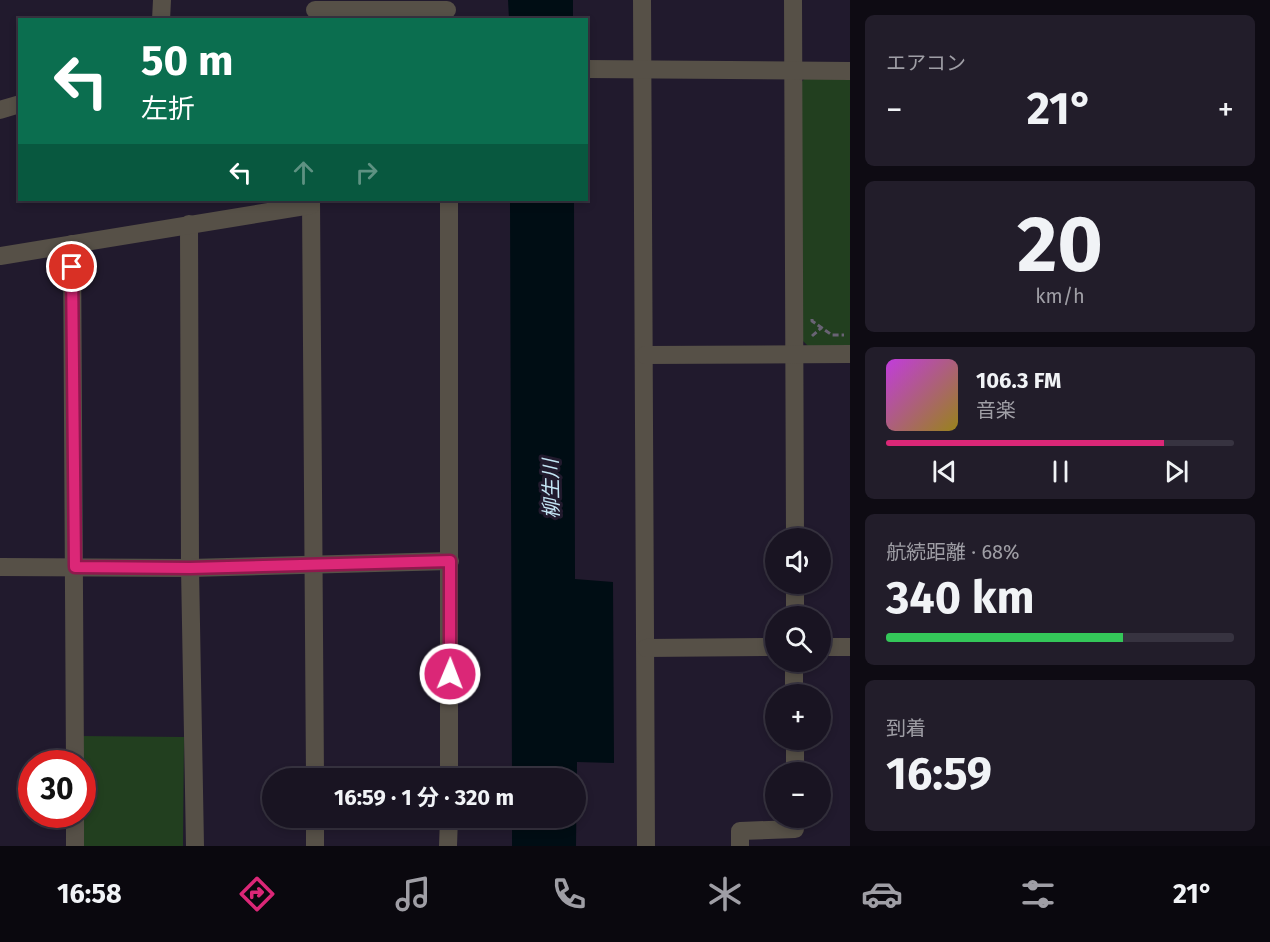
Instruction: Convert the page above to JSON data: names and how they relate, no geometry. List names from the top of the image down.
{
  "water": ["柳生川"],
  "page": {
    "tile": [
      "エアコン",
      ["20", "km/h"],
      ["航続距離 · 68%", "340 km"],
      ["到着", "16:59"]
    ],
    "turn": ["50 m", "左折"],
    "heat": ["−", "21°", "+"],
    "song": ["106.3 FM", "音楽"],
    "map_buttons": ["+", "−"],
    "limit": "30",
    "trip": "16:59 · 1 分 · 320 m",
    "tabs": ["16:58", "21°"]
  }
}
